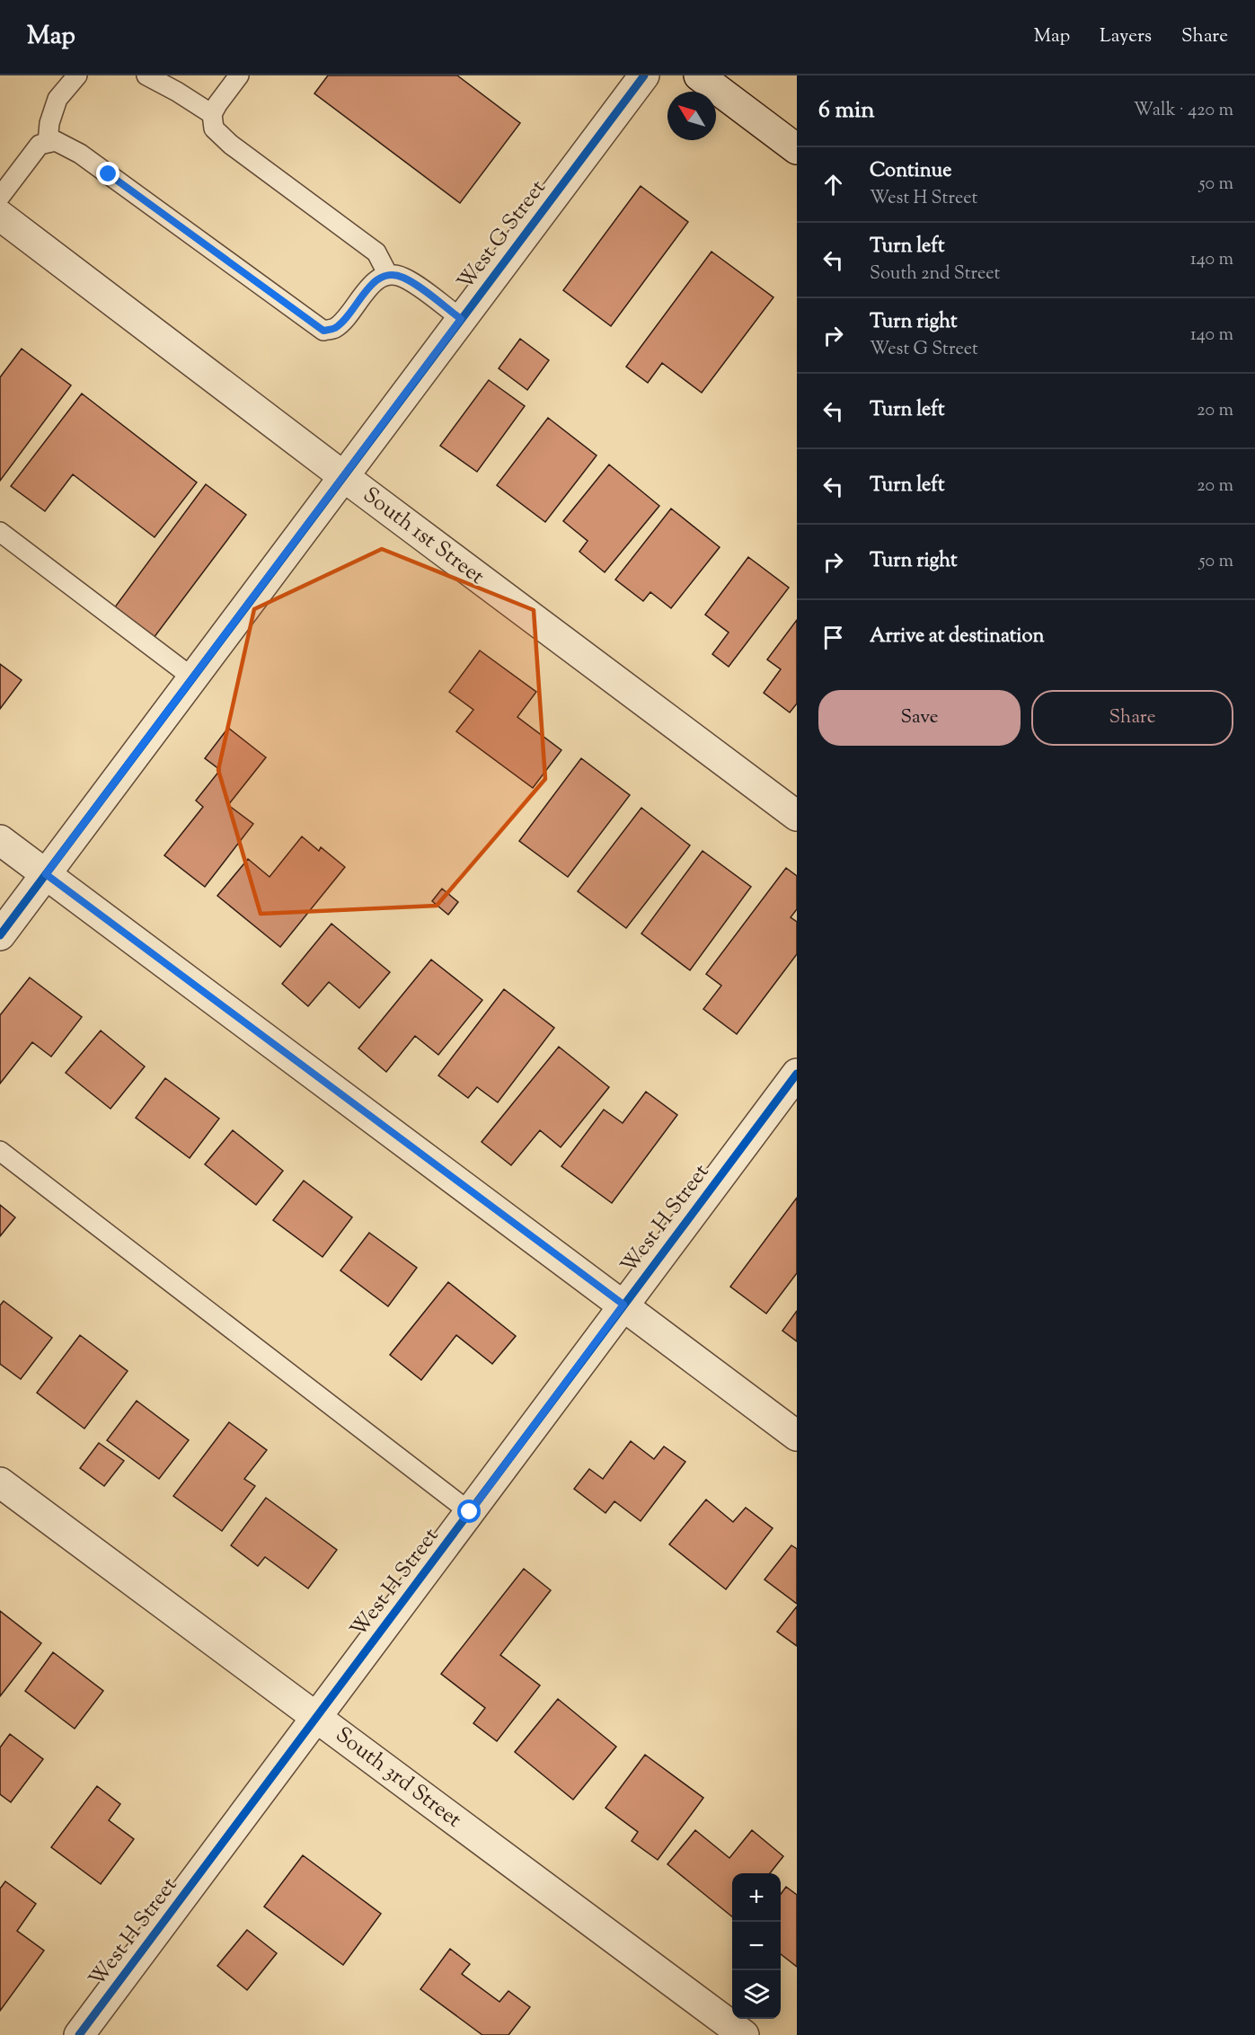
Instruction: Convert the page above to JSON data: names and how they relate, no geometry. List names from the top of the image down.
{
  "streets": {
    "street": [
      "West G Street",
      "South 1st Street",
      "West H Street",
      "South 3rd Street"
    ]
  },
  "crossings": [
    ["West G Street", "South 1st Street"],
    ["West H Street", "South 3rd Street"]
  ],
  "north": "top left",
  "page": {
    "header": "Map",
    "nav": ["Map", "Layers", "Share"],
    "heading": ["6 min", "Walk · 420 m"],
    "list": [
      ["Continue", "West H Street", "50 m"],
      ["Turn left", "South 2nd Street", "140 m"],
      ["Turn right", "West G Street", "140 m"],
      ["Turn left", "20 m"],
      ["Turn left", "20 m"],
      ["Turn right", "50 m"],
      "Arrive at destination"
    ],
    "buttons": ["Save", "Share"],
    "map_buttons": ["+", "−"]
  }
}
